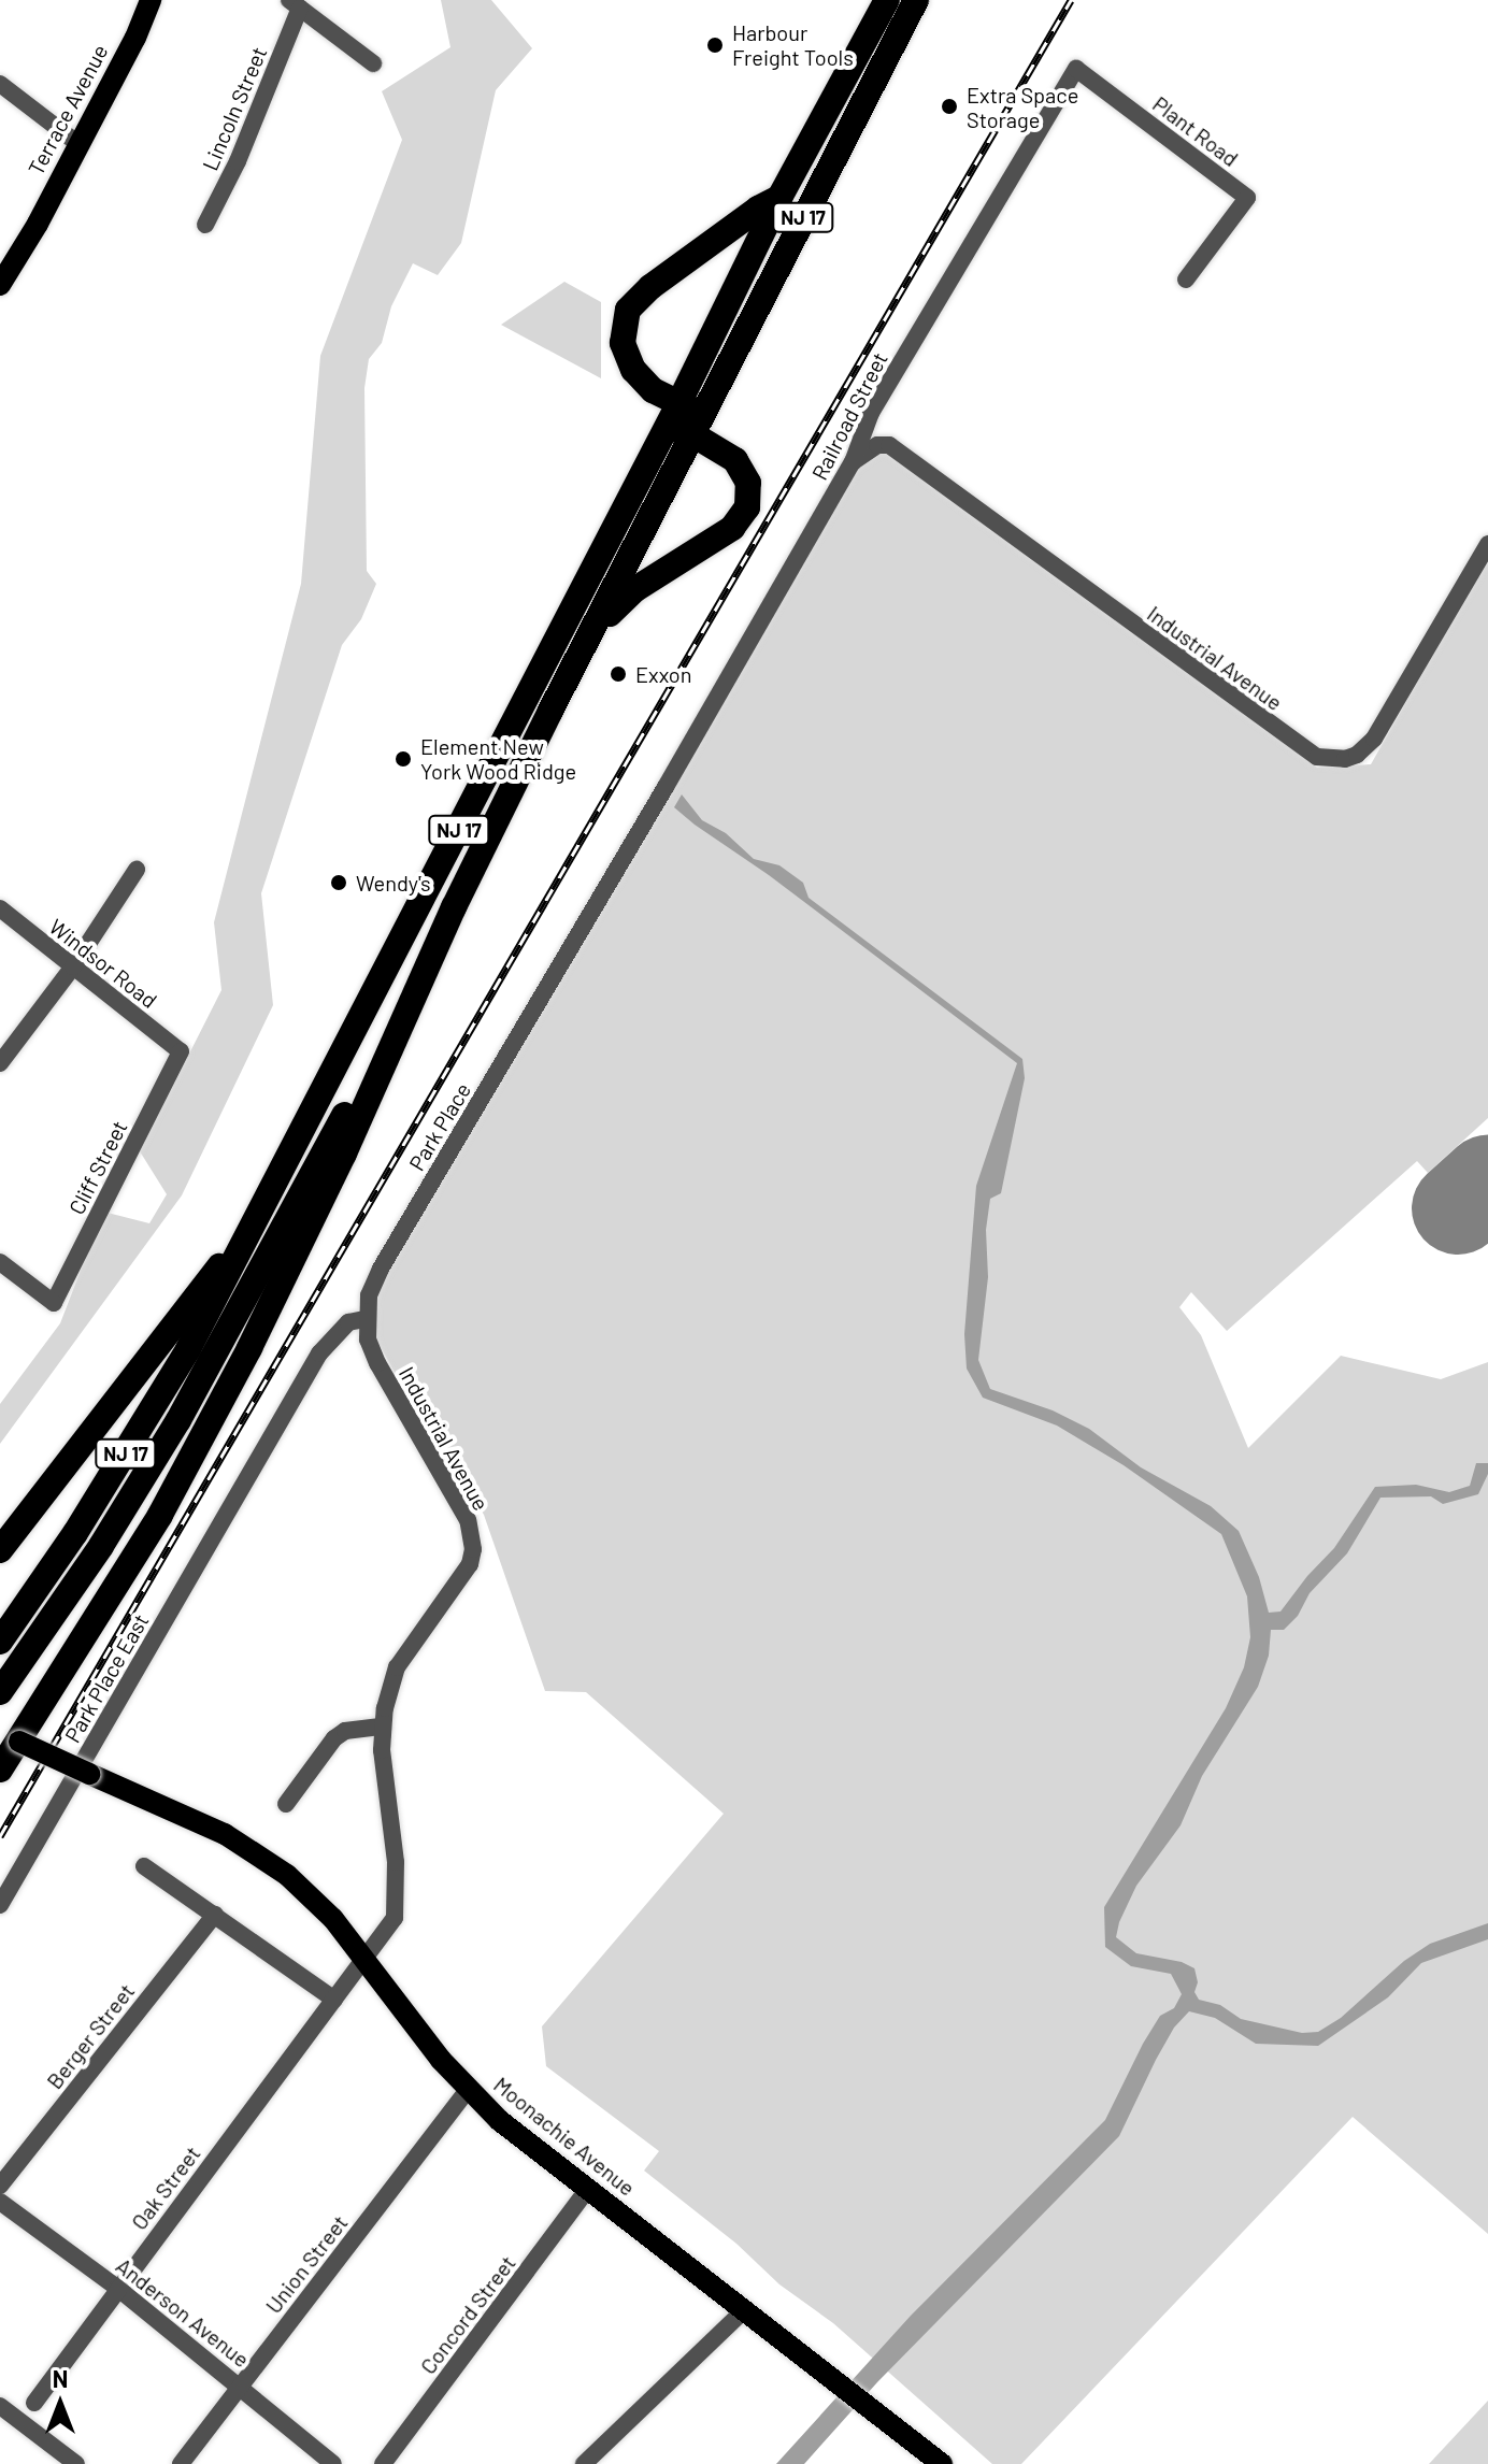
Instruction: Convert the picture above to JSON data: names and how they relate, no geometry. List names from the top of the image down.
{
  "streets": {
    "highway": ["NJ 17"],
    "main road": ["Terrace Avenue", "Moonachie Avenue"],
    "street": [
      "Lincoln Street",
      "Plant Road",
      "Railroad Street",
      "Industrial Avenue",
      "Windsor Road",
      "Park Place",
      "Cliff Street",
      "Park Place East",
      "Berger Street",
      "Oak Street",
      "Union Street",
      "Anderson Avenue",
      "Concord Street"
    ]
  },
  "crossings": [
    ["Plant Road", "Railroad Street"],
    ["Railroad Street", "Industrial Avenue"],
    ["Railroad Street", "Park Place"],
    ["Industrial Avenue", "Park Place"],
    ["Industrial Avenue", "Park Place East"],
    ["Industrial Avenue", "Moonachie Avenue"],
    ["Industrial Avenue", "Oak Street"],
    ["Windsor Road", "Cliff Street"],
    ["Park Place", "Park Place East"],
    ["Moonachie Avenue", "Oak Street"],
    ["Moonachie Avenue", "Union Street"],
    ["Moonachie Avenue", "Concord Street"],
    ["Oak Street", "Anderson Avenue"],
    ["Union Street", "Anderson Avenue"]
  ],
  "places": [
    "Harbour Freight Tools",
    "Extra Space Storage",
    "Exxon",
    "Element New York Wood Ridge",
    "Wendy's"
  ],
  "north": "top"
}
